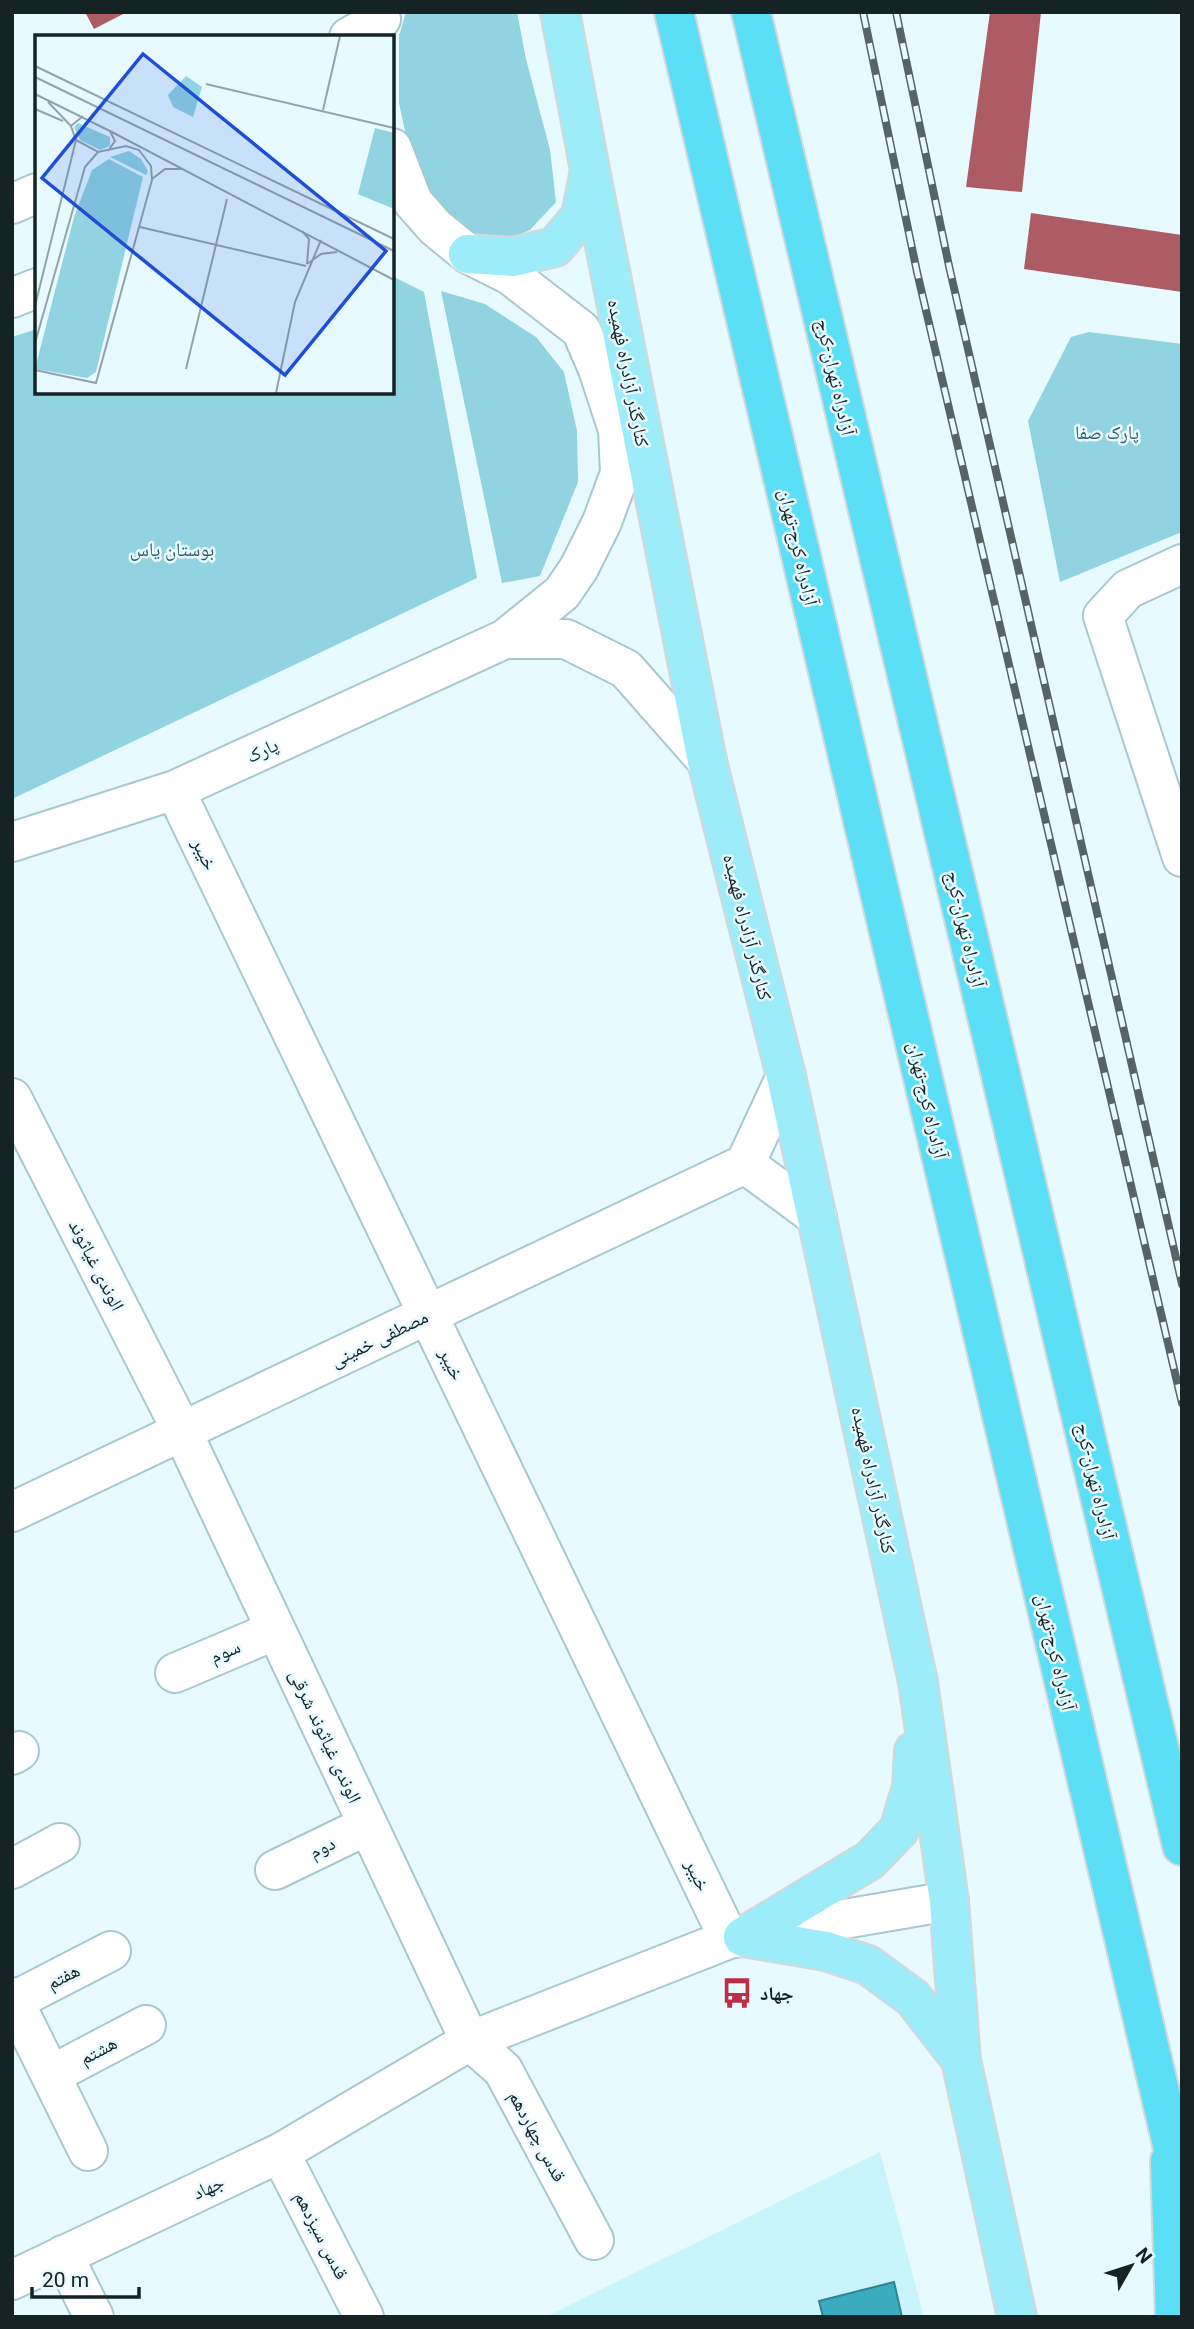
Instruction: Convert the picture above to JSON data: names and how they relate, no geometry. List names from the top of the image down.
{
  "streets": {
    "highway": ["آزادراه تهران-کرج", "آزادراه کرج-تهران"],
    "main road": ["کنارگذر آزادراه فهمیده"],
    "street": [
      "پارک",
      "خیبر",
      "الوندی غیاثوند",
      "مصطفی خمینی",
      "سوم",
      "الوندی غیاثوند شرقی",
      "دوم",
      "هفتم",
      "هشتم",
      "قدس چهاردهم",
      "جهاد",
      "قدس سیزدهم"
    ]
  },
  "crossings": [
    ["پارک", "خیبر"],
    ["خیبر", "مصطفی خمینی"],
    ["خیبر", "جهاد"],
    ["الوندی غیاثوند", "مصطفی خمینی"],
    ["الوندی غیاثوند", "الوندی غیاثوند شرقی"],
    ["مصطفی خمینی", "الوندی غیاثوند شرقی"],
    ["سوم", "الوندی غیاثوند شرقی"],
    ["الوندی غیاثوند شرقی", "دوم"],
    ["الوندی غیاثوند شرقی", "قدس چهاردهم"],
    ["الوندی غیاثوند شرقی", "جهاد"],
    ["قدس چهاردهم", "جهاد"],
    ["جهاد", "قدس سیزدهم"]
  ],
  "parks": ["پارک صفا", "بوستان یاس"],
  "places": {
    "bus stop": ["جهاد"]
  },
  "scale_bar": "20 m",
  "north": "top right"
}
